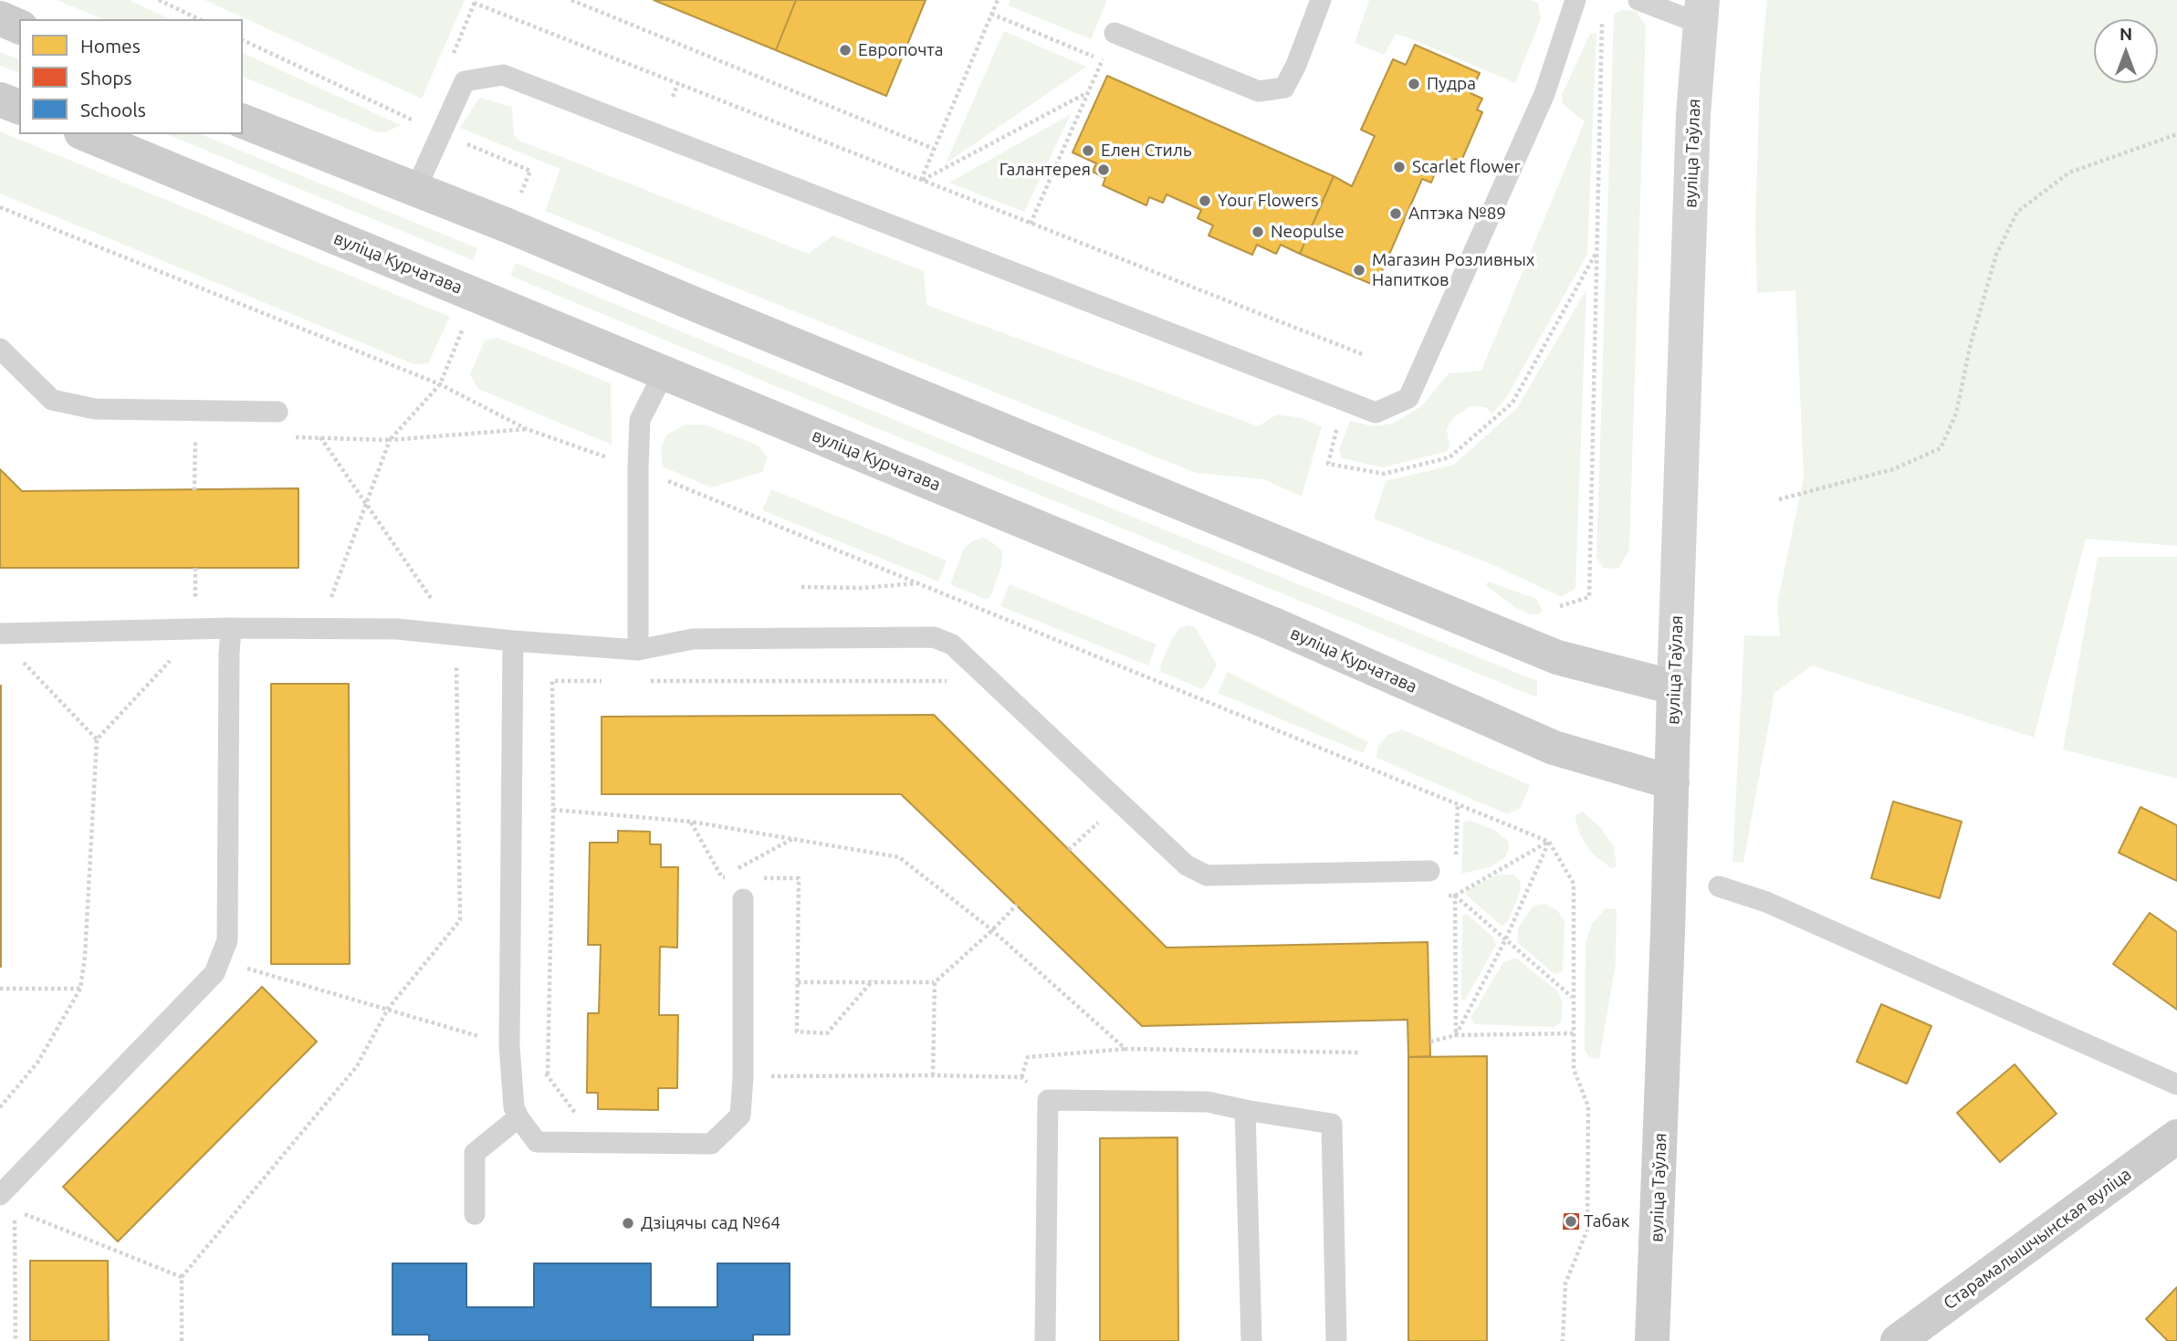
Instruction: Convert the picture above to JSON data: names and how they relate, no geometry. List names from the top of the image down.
{
  "streets": {
    "main road": ["вуліца Таўлая", "вуліца Курчатава", "Старамалышчынская вуліца"]
  },
  "crossings": [
    ["вуліца Таўлая", "вуліца Курчатава"]
  ],
  "places": [
    "Европочта",
    "Пудра",
    "Елен Стиль",
    "Scarlet flower",
    "Галантерея",
    "Your Flowers",
    "Аптэка №89",
    "Neopulse",
    "Магазин Розливных Напитков",
    "Табак",
    "Дзіцячы сад №64"
  ],
  "legend": ["Homes", "Shops", "Schools"],
  "north": "top"
}
